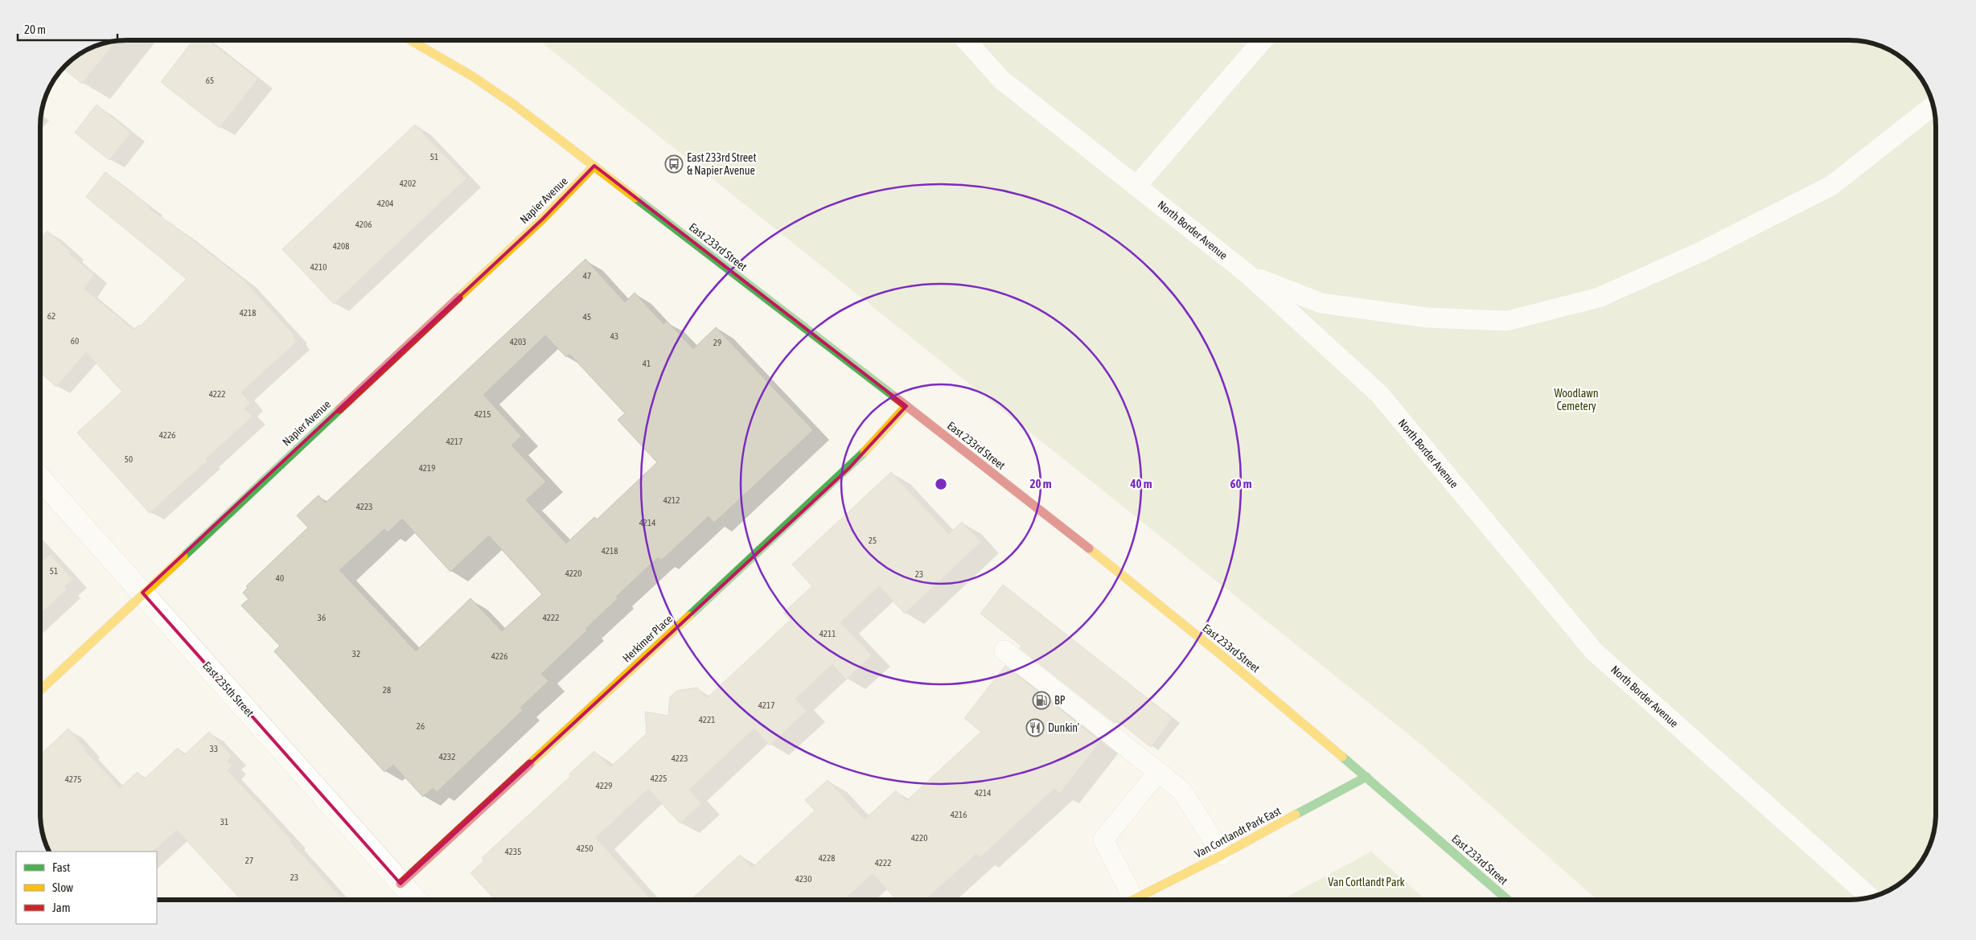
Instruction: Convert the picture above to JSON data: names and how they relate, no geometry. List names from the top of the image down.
{
  "streets": {
    "street": [
      "Napier Avenue",
      "East 233rd Street",
      "Herkimer Place",
      "East 235th Street",
      "Van Cortlandt Park East"
    ],
    "lane": ["North Border Avenue"]
  },
  "crossings": [
    ["Napier Avenue", "East 233rd Street"],
    ["Napier Avenue", "East 235th Street"],
    ["East 233rd Street", "Herkimer Place"],
    ["East 233rd Street", "Van Cortlandt Park East"],
    ["Herkimer Place", "East 235th Street"]
  ],
  "parks": ["Woodlawn Cemetery", "Van Cortlandt Park"],
  "places": {
    "bus stop": ["East 233rd Street & Napier Avenue"],
    "fuel station": ["BP"],
    "restaurant": ["Dunkin'"]
  },
  "house_numbers": [
    "65",
    "51",
    "4202",
    "4204",
    "4206",
    "4208",
    "4210",
    "47",
    "4218",
    "62",
    "45",
    "43",
    "60",
    "4203",
    "29",
    "41",
    "4222",
    "4215",
    "4226",
    "4217",
    "50",
    "4219",
    "4212",
    "4223",
    "4214",
    "25",
    "4218",
    "51",
    "4220",
    "23",
    "40",
    "36",
    "4222",
    "4211",
    "32",
    "4226",
    "28",
    "4217",
    "4221",
    "26",
    "33",
    "4232",
    "4223",
    "4225",
    "4275",
    "4229",
    "4214",
    "4216",
    "31",
    "4220",
    "4250",
    "4235",
    "4228",
    "27",
    "4222",
    "23",
    "4230"
  ],
  "legend": ["Fast", "Slow", "Jam"],
  "scale_bar": "20 m",
  "rings": ["20 m", "40 m", "60 m"]
}
